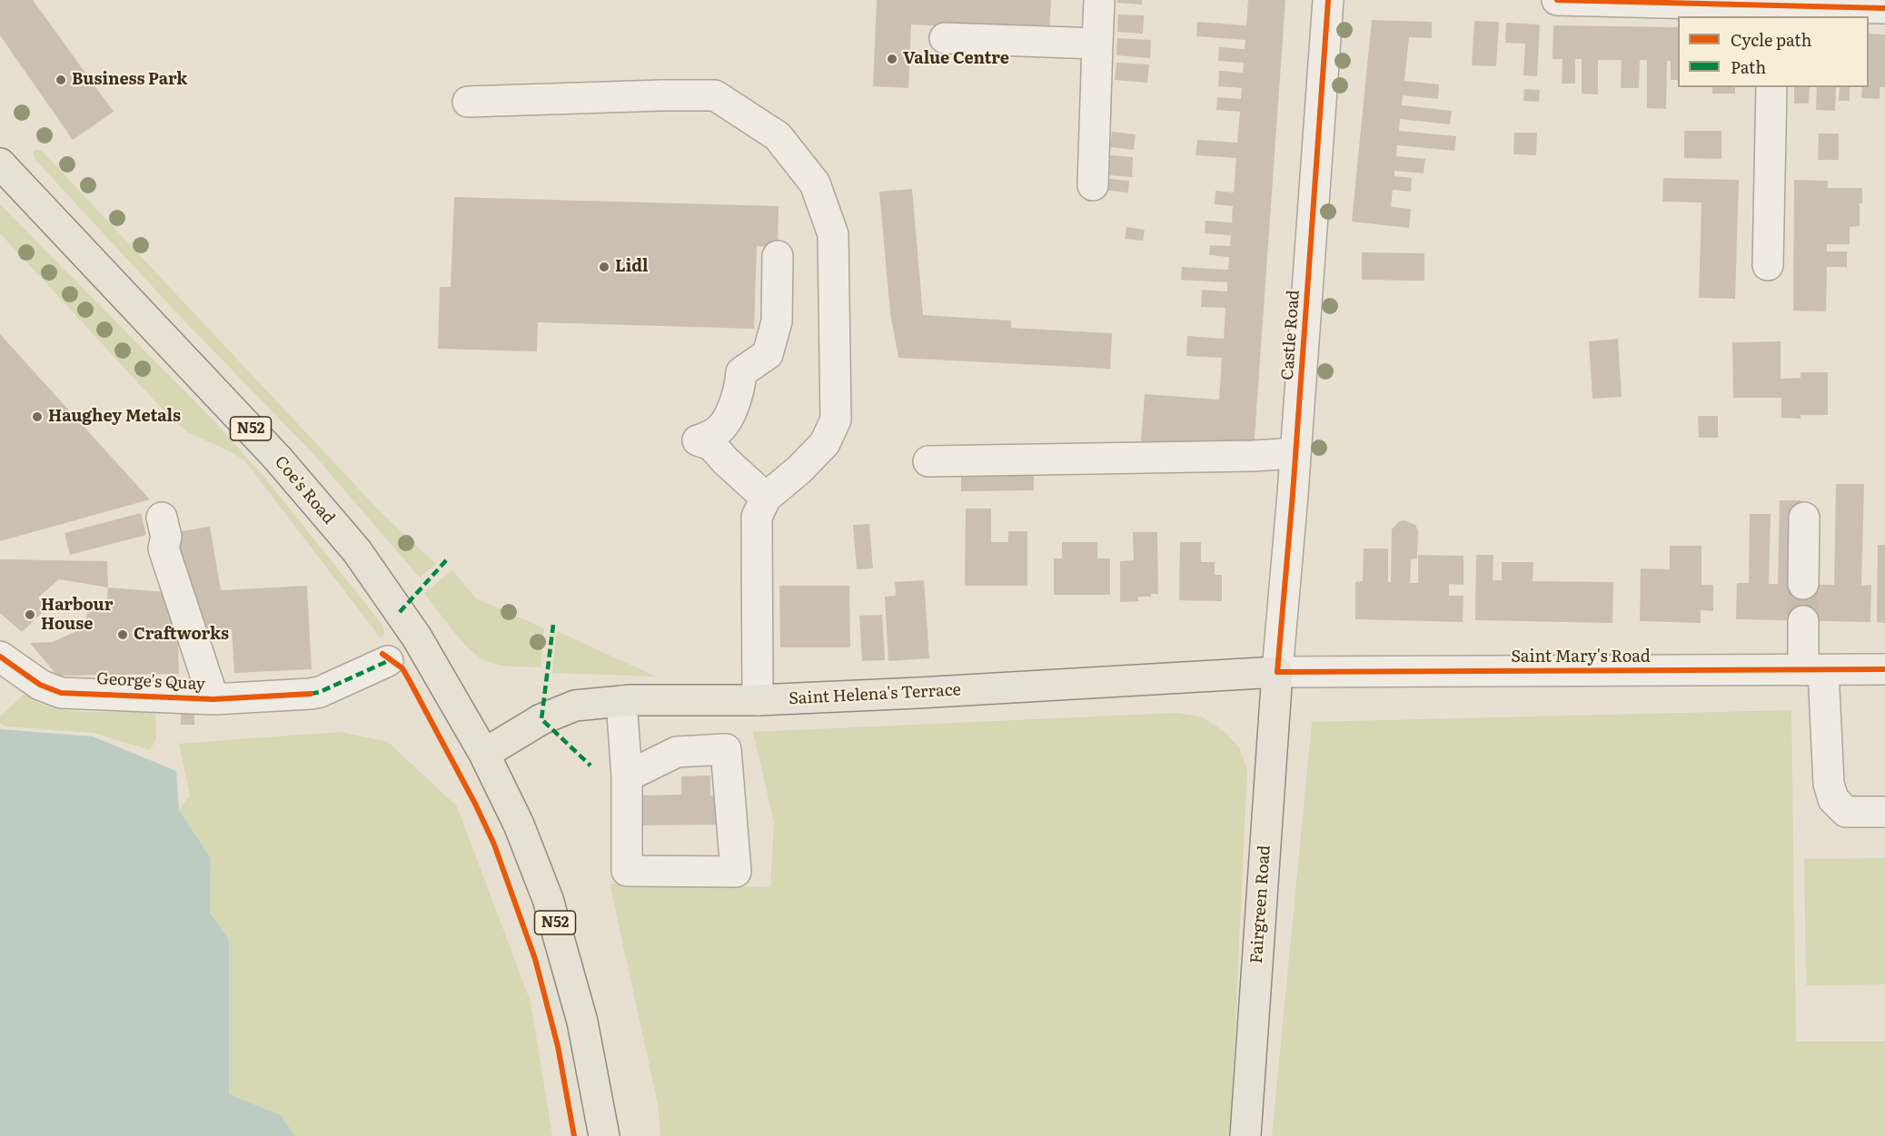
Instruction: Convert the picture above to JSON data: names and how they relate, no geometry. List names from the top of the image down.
{
  "streets": {
    "main road": [
      "N52",
      "Coe's Road",
      "Saint Helena's Terrace",
      "Fairgreen Road"
    ],
    "street": ["Castle Road", "Saint Mary's Road", "George's Quay"]
  },
  "crossings": [
    ["Castle Road", "Saint Mary's Road"],
    ["Castle Road", "Saint Helena's Terrace"],
    ["Castle Road", "Fairgreen Road"],
    ["N52", "Coe's Road"],
    ["N52", "Saint Helena's Terrace"],
    ["Coe's Road", "Saint Helena's Terrace"],
    ["Saint Mary's Road", "Saint Helena's Terrace"],
    ["Saint Mary's Road", "Fairgreen Road"],
    ["Saint Helena's Terrace", "Fairgreen Road"]
  ],
  "places": [
    "Value Centre",
    "Business Park",
    "Lidl",
    "Haughey Metals",
    "Harbour House",
    "Craftworks"
  ],
  "legend": ["Cycle path", "Path"]
}
